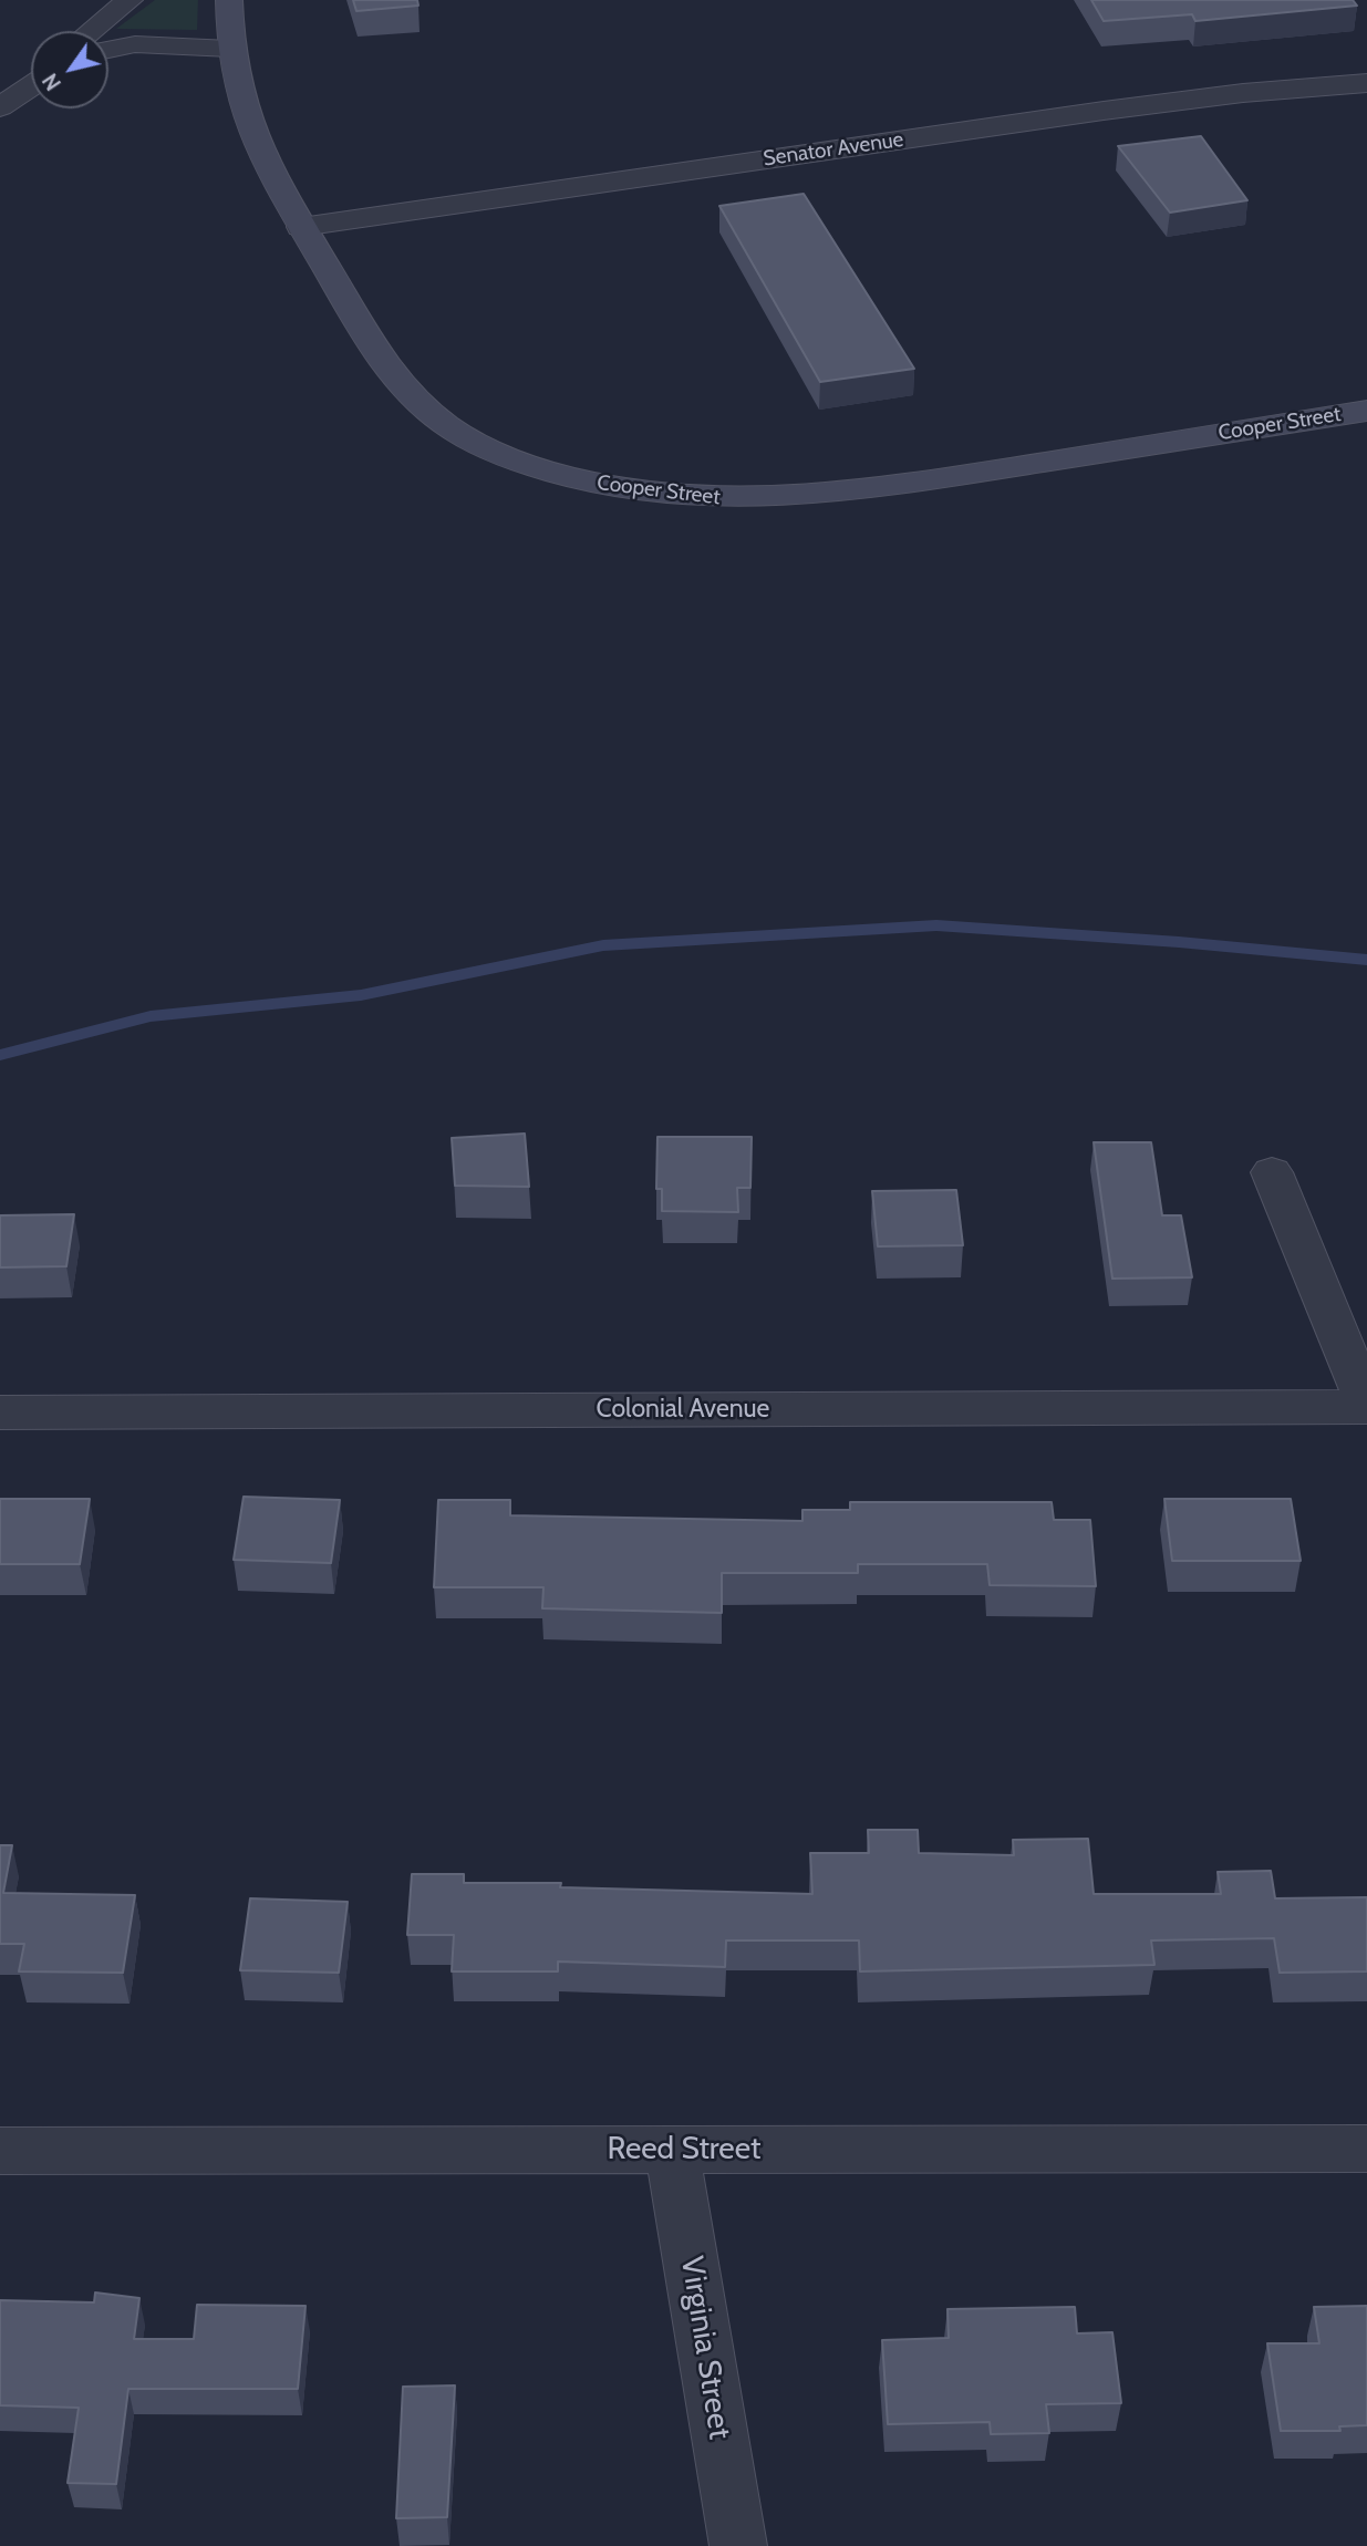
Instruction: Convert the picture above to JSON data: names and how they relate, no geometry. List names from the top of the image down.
{
  "streets": {
    "street": [
      "Senator Avenue",
      "Cooper Street",
      "Colonial Avenue",
      "Reed Street",
      "Virginia Street"
    ]
  },
  "crossings": [
    ["Senator Avenue", "Cooper Street"],
    ["Reed Street", "Virginia Street"]
  ],
  "north": "bottom left"
}
